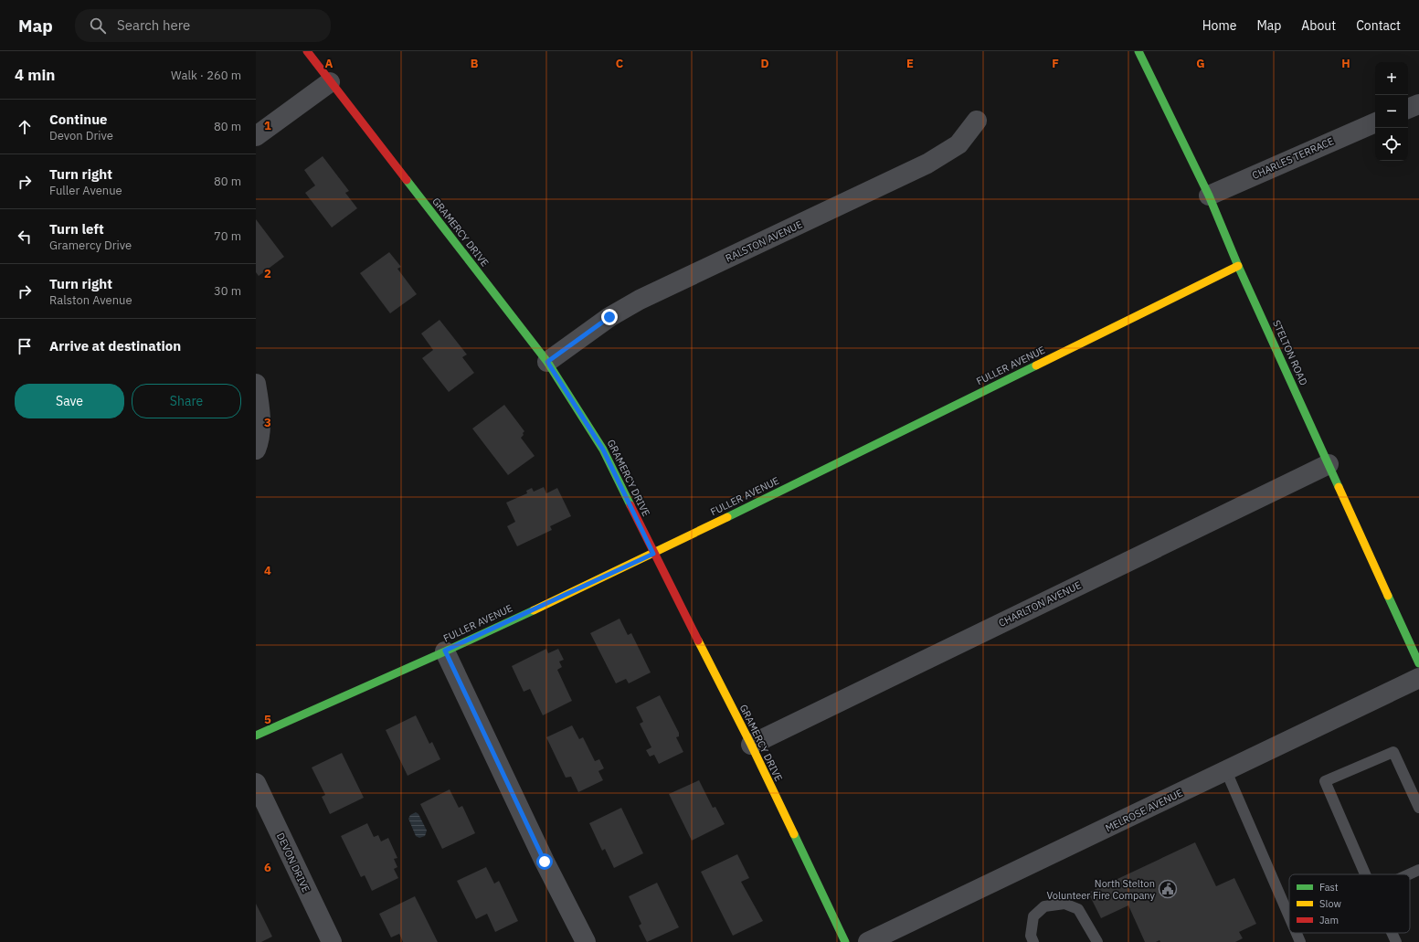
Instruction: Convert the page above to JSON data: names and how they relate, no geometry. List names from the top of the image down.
{
  "streets": {
    "street": [
      "CHARLES TERRACE",
      "GRAMERCY DRIVE",
      "RALSTON AVENUE",
      "STELTON ROAD",
      "FULLER AVENUE",
      "CHARLTON AVENUE",
      "MELROSE AVENUE",
      "DEVON DRIVE"
    ]
  },
  "crossings": [
    ["CHARLES TERRACE", "STELTON ROAD"],
    ["GRAMERCY DRIVE", "RALSTON AVENUE"],
    ["GRAMERCY DRIVE", "FULLER AVENUE"],
    ["GRAMERCY DRIVE", "CHARLTON AVENUE"],
    ["STELTON ROAD", "FULLER AVENUE"],
    ["STELTON ROAD", "CHARLTON AVENUE"]
  ],
  "places": {
    "public building": ["North Stelton Volunteer Fire Company"]
  },
  "legend": ["Fast", "Slow", "Jam"],
  "page": {
    "header": "Map",
    "search": "Search here",
    "nav": [
      "Home",
      "Map",
      "About",
      "Contact"
    ],
    "heading": ["4 min", "Walk · 260 m"],
    "map_buttons": ["+", "−"],
    "list": [
      ["Continue", "Devon Drive", "80 m"],
      ["Turn right", "Fuller Avenue", "80 m"],
      ["Turn left", "Gramercy Drive", "70 m"],
      ["Turn right", "Ralston Avenue", "30 m"],
      "Arrive at destination"
    ],
    "buttons": ["Save", "Share"]
  },
  "grid": {
    "columns": [
      "A",
      "B",
      "C",
      "D",
      "E",
      "F",
      "G",
      "H"
    ],
    "rows": [
      "1",
      "2",
      "3",
      "4",
      "5",
      "6"
    ]
  }
}
